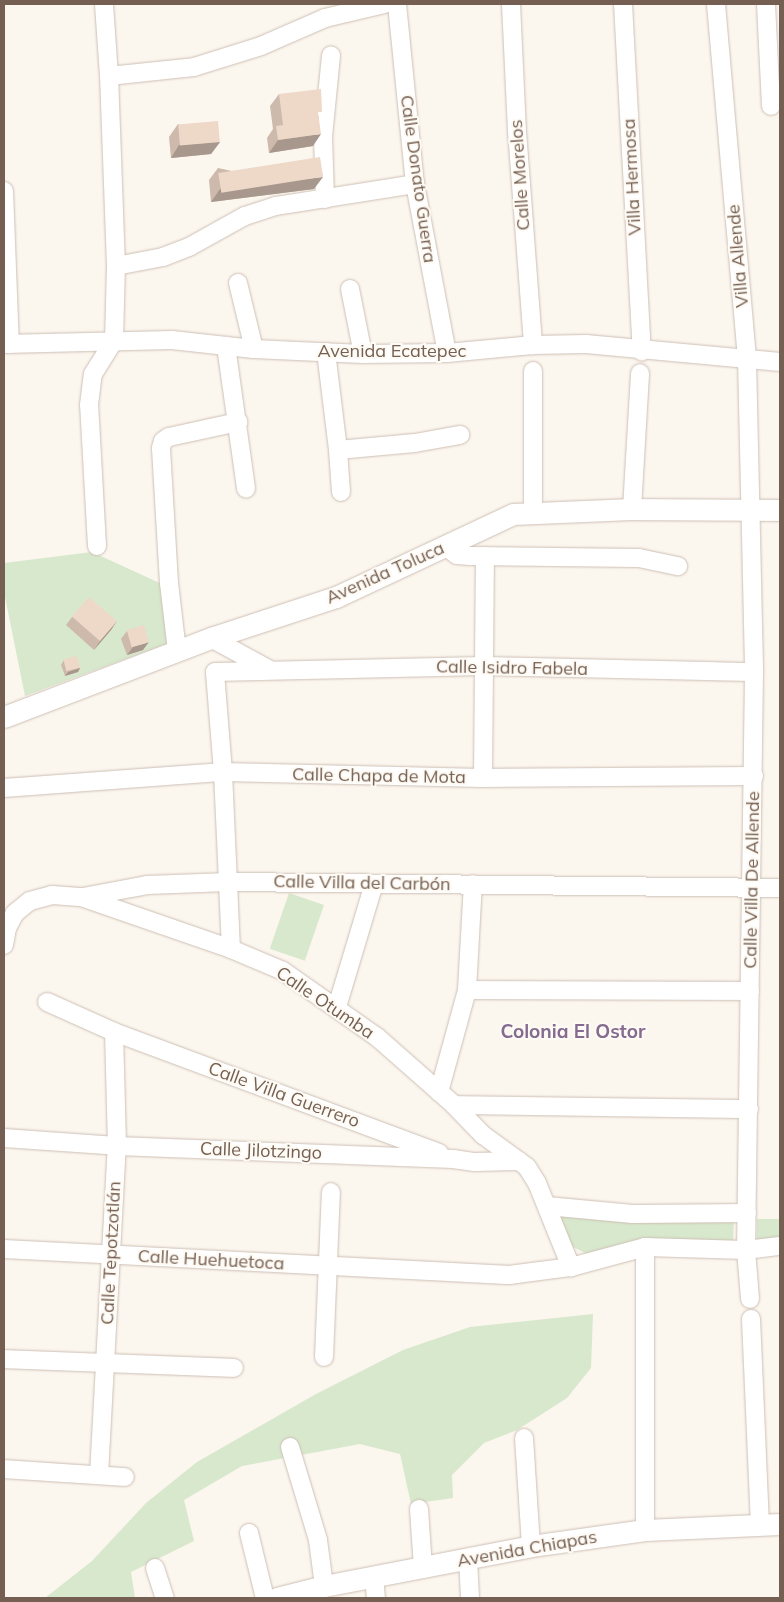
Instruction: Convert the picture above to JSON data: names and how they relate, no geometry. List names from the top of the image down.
{
  "streets": {
    "street": [
      "Calle Morelos",
      "Villa Hermosa",
      "Calle Donato Guerra",
      "Villa Allende",
      "Avenida Ecatepec",
      "Avenida Toluca",
      "Calle Isidro Fabela",
      "Calle Chapa de Mota",
      "Calle Villa De Allende",
      "Calle Villa del Carbón",
      "Calle Otumba",
      "Calle Villa Guerrero",
      "Calle Jilotzingo",
      "Calle Tepotzotlán",
      "Calle Huehuetoca",
      "Avenida Chiapas"
    ]
  },
  "crossings": [
    ["Calle Morelos", "Avenida Ecatepec"],
    ["Villa Hermosa", "Avenida Ecatepec"],
    ["Calle Donato Guerra", "Avenida Ecatepec"],
    ["Villa Allende", "Avenida Ecatepec"],
    ["Villa Allende", "Avenida Toluca"],
    ["Villa Allende", "Calle Villa De Allende"],
    ["Avenida Toluca", "Calle Isidro Fabela"],
    ["Avenida Toluca", "Calle Villa De Allende"],
    ["Calle Isidro Fabela", "Calle Chapa de Mota"],
    ["Calle Isidro Fabela", "Calle Villa De Allende"],
    ["Calle Chapa de Mota", "Calle Villa De Allende"],
    ["Calle Villa De Allende", "Calle Villa del Carbón"],
    ["Calle Villa del Carbón", "Calle Otumba"],
    ["Calle Otumba", "Calle Jilotzingo"],
    ["Calle Otumba", "Calle Huehuetoca"],
    ["Calle Villa Guerrero", "Calle Jilotzingo"],
    ["Calle Villa Guerrero", "Calle Tepotzotlán"],
    ["Calle Jilotzingo", "Calle Tepotzotlán"],
    ["Calle Tepotzotlán", "Calle Huehuetoca"]
  ],
  "districts": ["Colonia El Ostor"]
}
